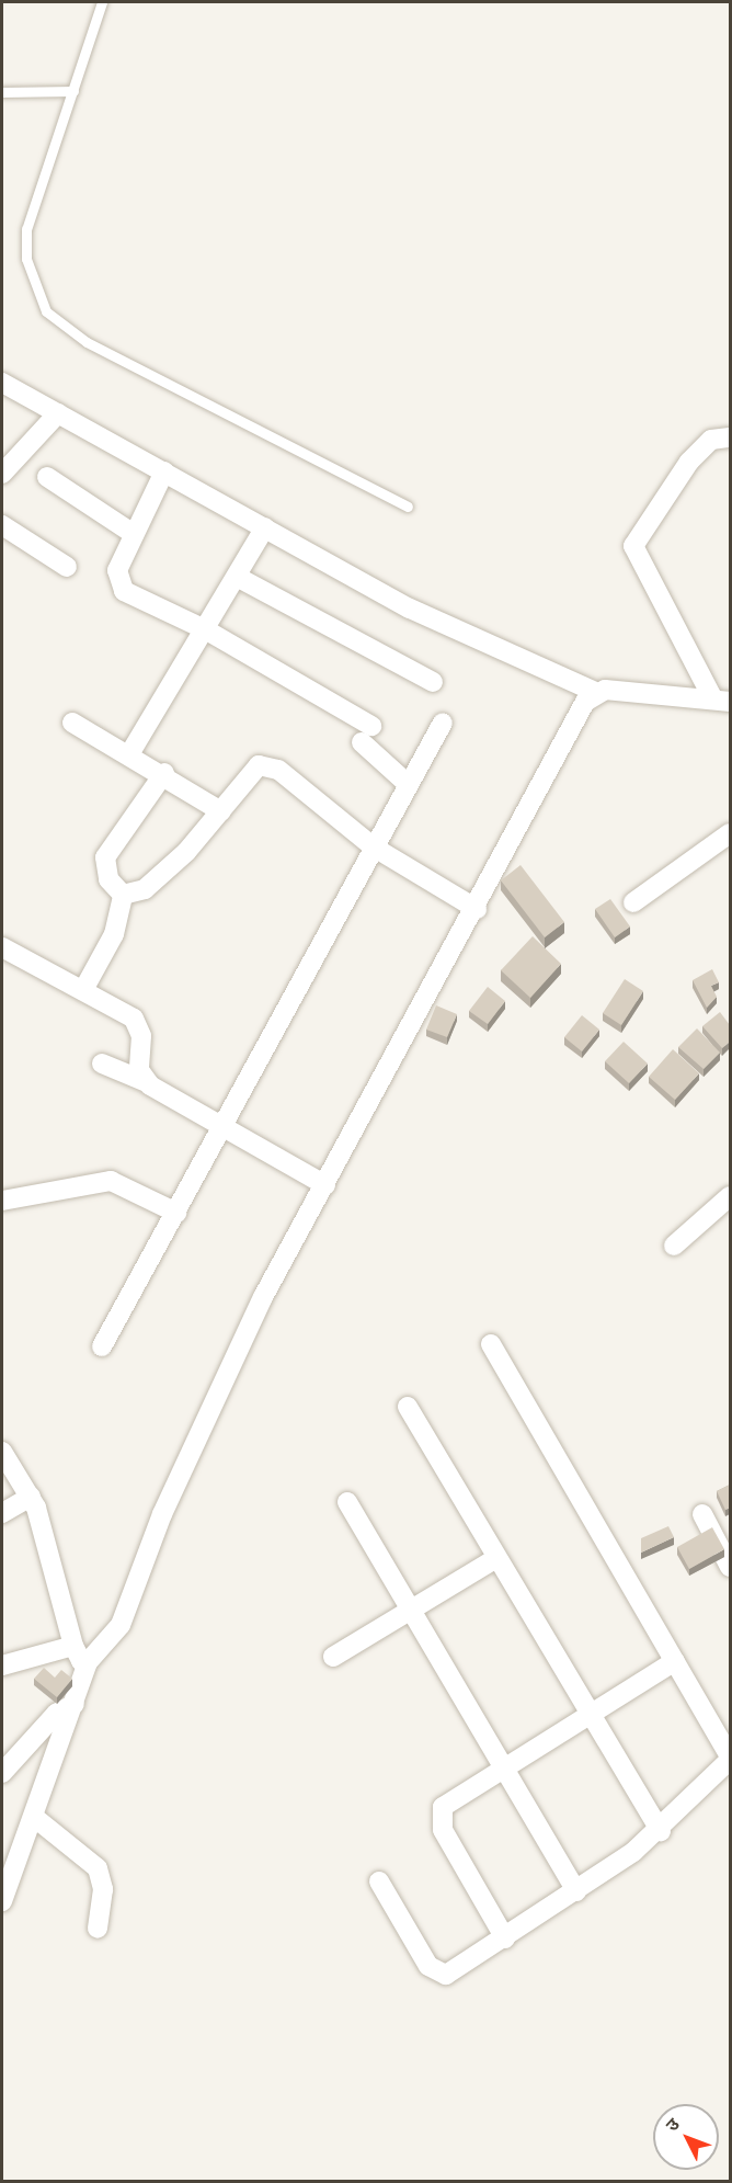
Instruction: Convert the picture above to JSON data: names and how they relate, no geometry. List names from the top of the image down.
{
  "north": "top left"
}
